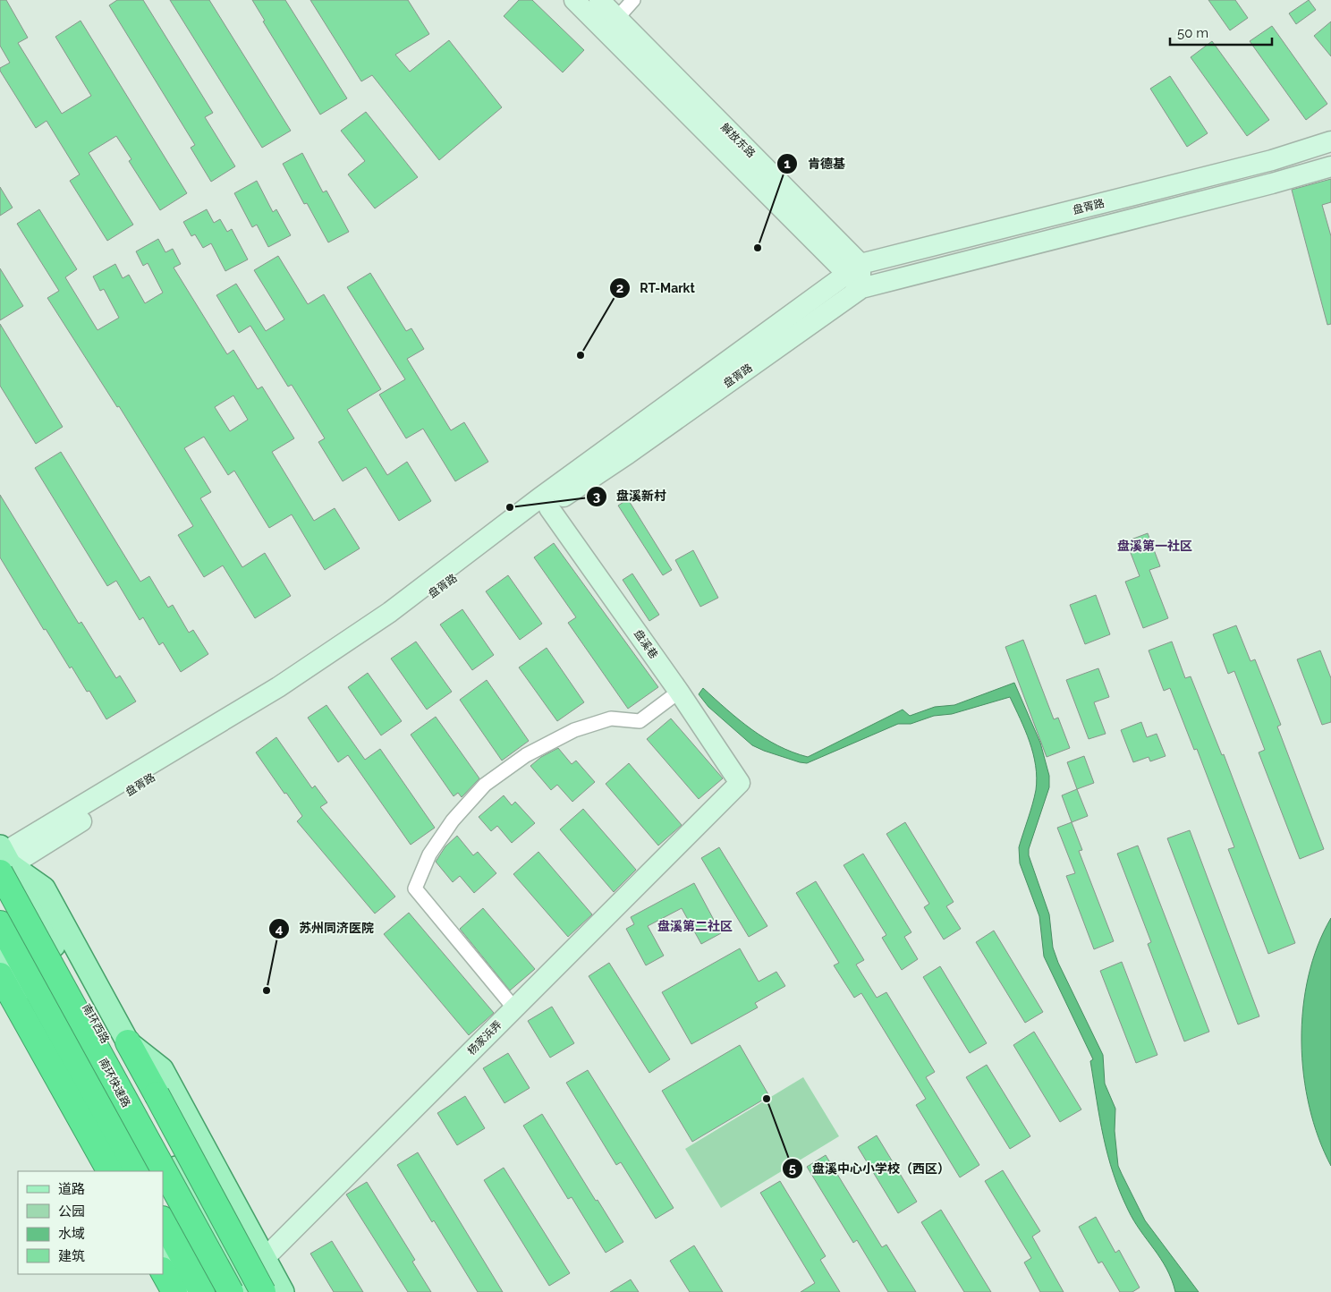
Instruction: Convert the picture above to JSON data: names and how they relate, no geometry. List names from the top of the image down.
{
  "streets": {
    "highway": ["南环快速路"],
    "main road": [
      "解放东路",
      "盘胥路",
      "盘溪巷",
      "南环西路",
      "杨家浜弄"
    ]
  },
  "crossings": [
    ["解放东路", "盘胥路"],
    ["盘胥路", "盘溪巷"],
    ["盘胥路", "南环西路"],
    ["盘胥路", "南环快速路"],
    ["盘溪巷", "杨家浜弄"],
    ["南环西路", "杨家浜弄"],
    ["南环西路", "南环快速路"],
    ["杨家浜弄", "南环快速路"]
  ],
  "districts": ["盘溪第一社区", "盘溪第二社区"],
  "places": [
    "肯德基",
    "RT-Markt",
    "盘溪新村",
    "苏州同济医院",
    "盘溪中心小学校（西区）"
  ],
  "legend": [
    "道路",
    "公园",
    "水域",
    "建筑"
  ],
  "scale_bar": "50 m"
}
